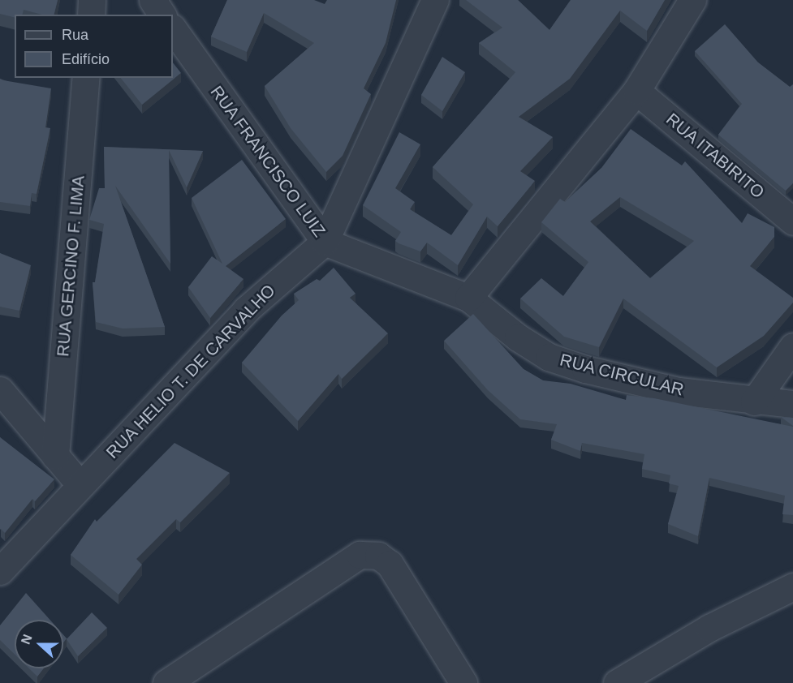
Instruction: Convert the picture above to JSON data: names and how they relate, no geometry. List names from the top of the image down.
{
  "streets": {
    "street": [
      "RUA ITABIRITO",
      "RUA FRANCISCO LUIZ",
      "RUA GERCINO F. LIMA",
      "RUA HELIO T. DE CARVALHO",
      "RUA CIRCULAR"
    ]
  },
  "crossings": [
    ["RUA FRANCISCO LUIZ", "RUA HELIO T. DE CARVALHO"],
    ["RUA FRANCISCO LUIZ", "RUA CIRCULAR"]
  ],
  "legend": ["Rua", "Edifício"],
  "north": "left"
}
